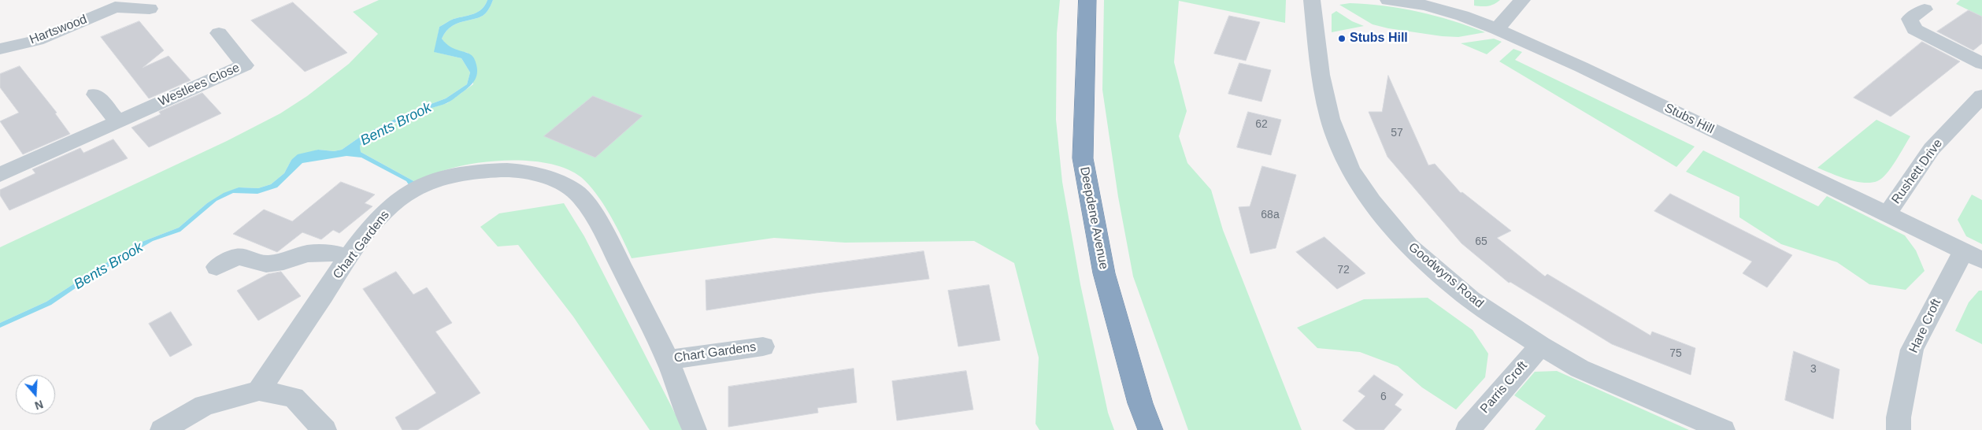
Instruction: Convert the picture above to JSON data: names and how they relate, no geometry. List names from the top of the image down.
{
  "streets": {
    "highway": ["Deepdene Avenue"],
    "street": [
      "Hartswood",
      "Westlees Close",
      "Stubs Hill",
      "Rushett Drive",
      "Chart Gardens",
      "Goodwyns Road",
      "Hare Croft",
      "Parris Croft"
    ]
  },
  "crossings": [
    ["Stubs Hill", "Rushett Drive"],
    ["Stubs Hill", "Hare Croft"],
    ["Goodwyns Road", "Parris Croft"]
  ],
  "water": ["Bents Brook"],
  "places": ["Stubs Hill"],
  "house_numbers": [
    "62",
    "57",
    "68a",
    "65",
    "72",
    "75",
    "3",
    "6"
  ],
  "north": "bottom"
}
